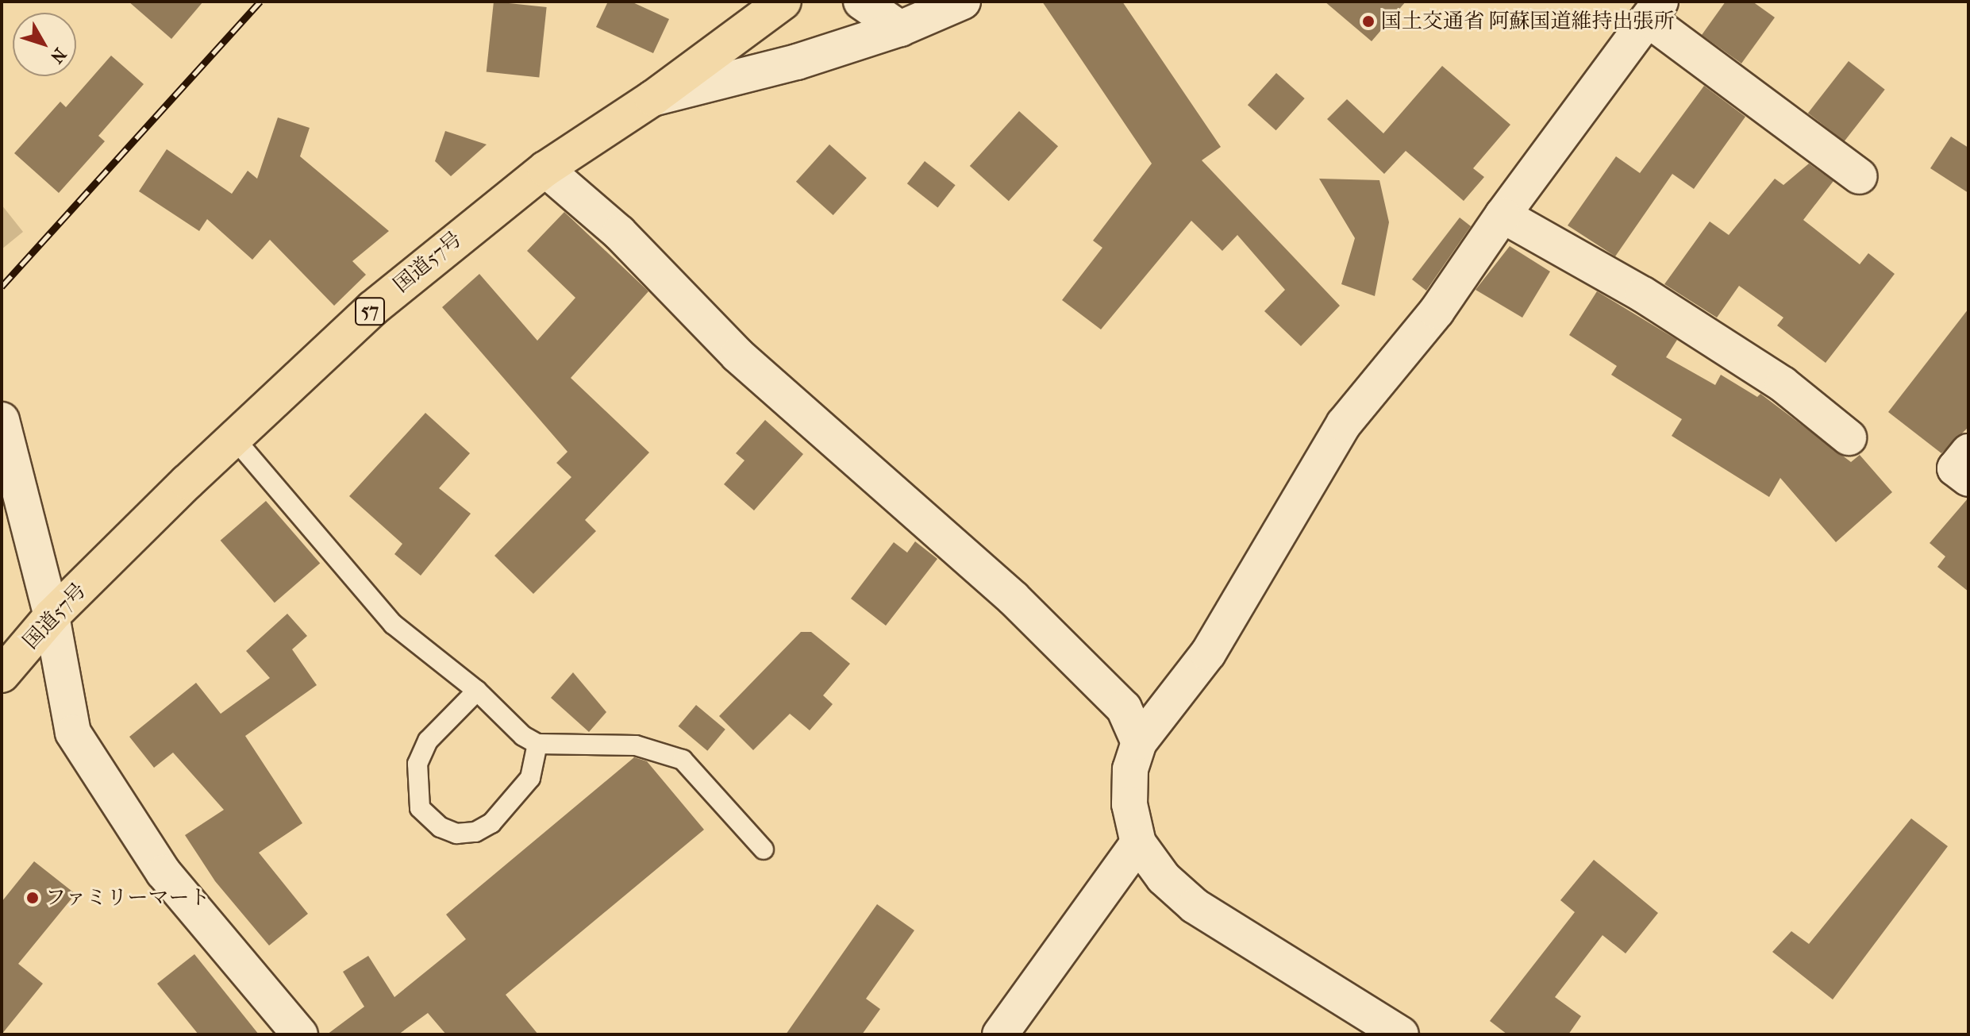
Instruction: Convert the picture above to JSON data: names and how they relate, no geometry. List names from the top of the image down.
{
  "streets": {
    "highway": ["国道57号", "57"]
  },
  "places": ["国土交通省 阿蘇国道維持出張所", "ファミリーマート"],
  "north": "bottom right"
}
